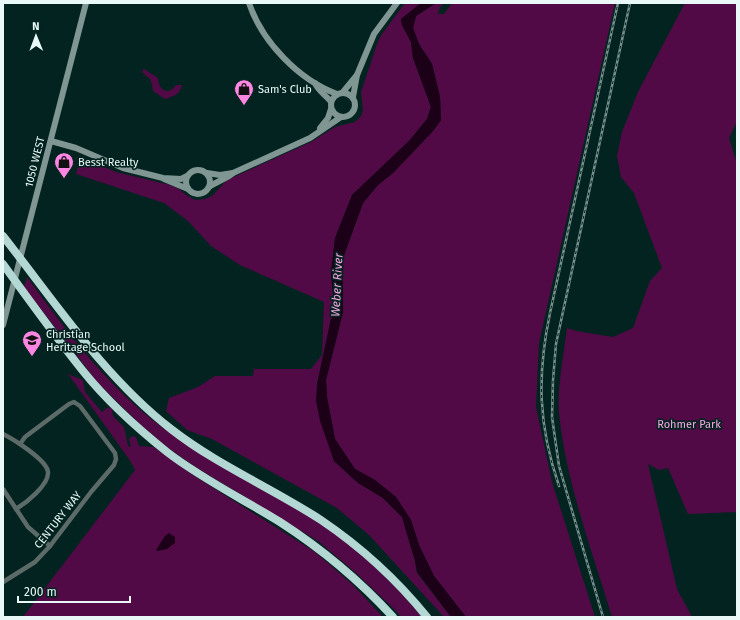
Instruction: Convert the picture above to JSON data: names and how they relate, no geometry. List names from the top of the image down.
{
  "streets": {
    "street": ["1050 WEST", "CENTURY WAY"]
  },
  "water": ["Weber River"],
  "parks": ["Rohmer Park"],
  "places": {
    "shop": ["Sam's Club", "Besst Realty"],
    "school or university": ["Christian Heritage School"]
  },
  "scale_bar": "200 m",
  "north": "top"
}
